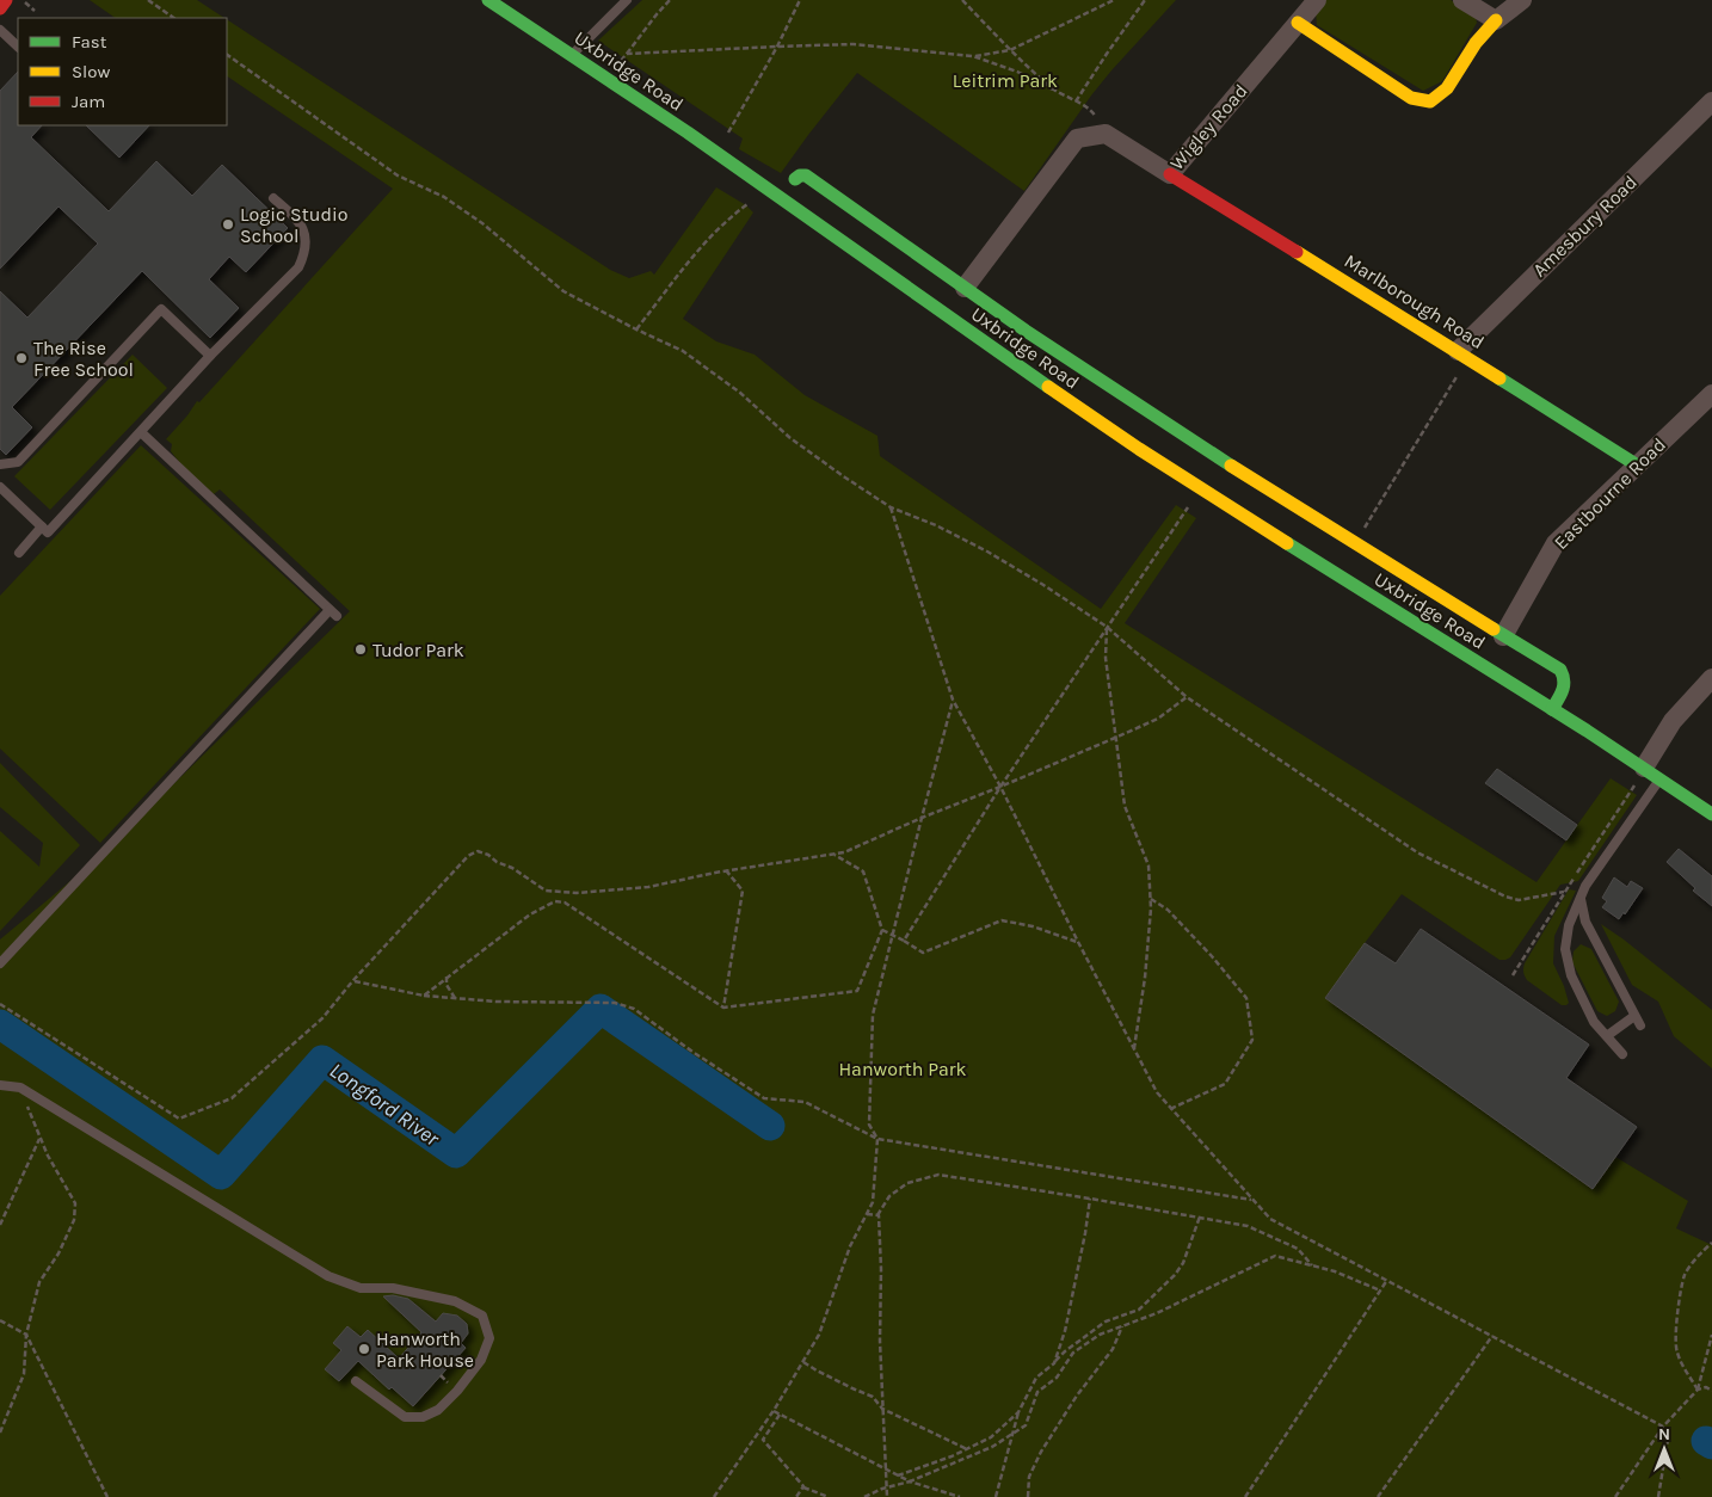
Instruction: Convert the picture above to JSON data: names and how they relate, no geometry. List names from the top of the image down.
{
  "streets": {
    "street": [
      "Uxbridge Road",
      "Wigley Road",
      "Amesbury Road",
      "Marlborough Road",
      "Eastbourne Road"
    ]
  },
  "crossings": [
    ["Uxbridge Road", "Eastbourne Road"],
    ["Wigley Road", "Marlborough Road"],
    ["Amesbury Road", "Marlborough Road"],
    ["Marlborough Road", "Eastbourne Road"]
  ],
  "water": ["Longford River"],
  "parks": ["Leitrim Park", "Hanworth Park"],
  "places": [
    "Logic Studio School",
    "The Rise Free School",
    "Tudor Park",
    "Hanworth Park House"
  ],
  "legend": ["Fast", "Slow", "Jam"],
  "north": "top"
}
